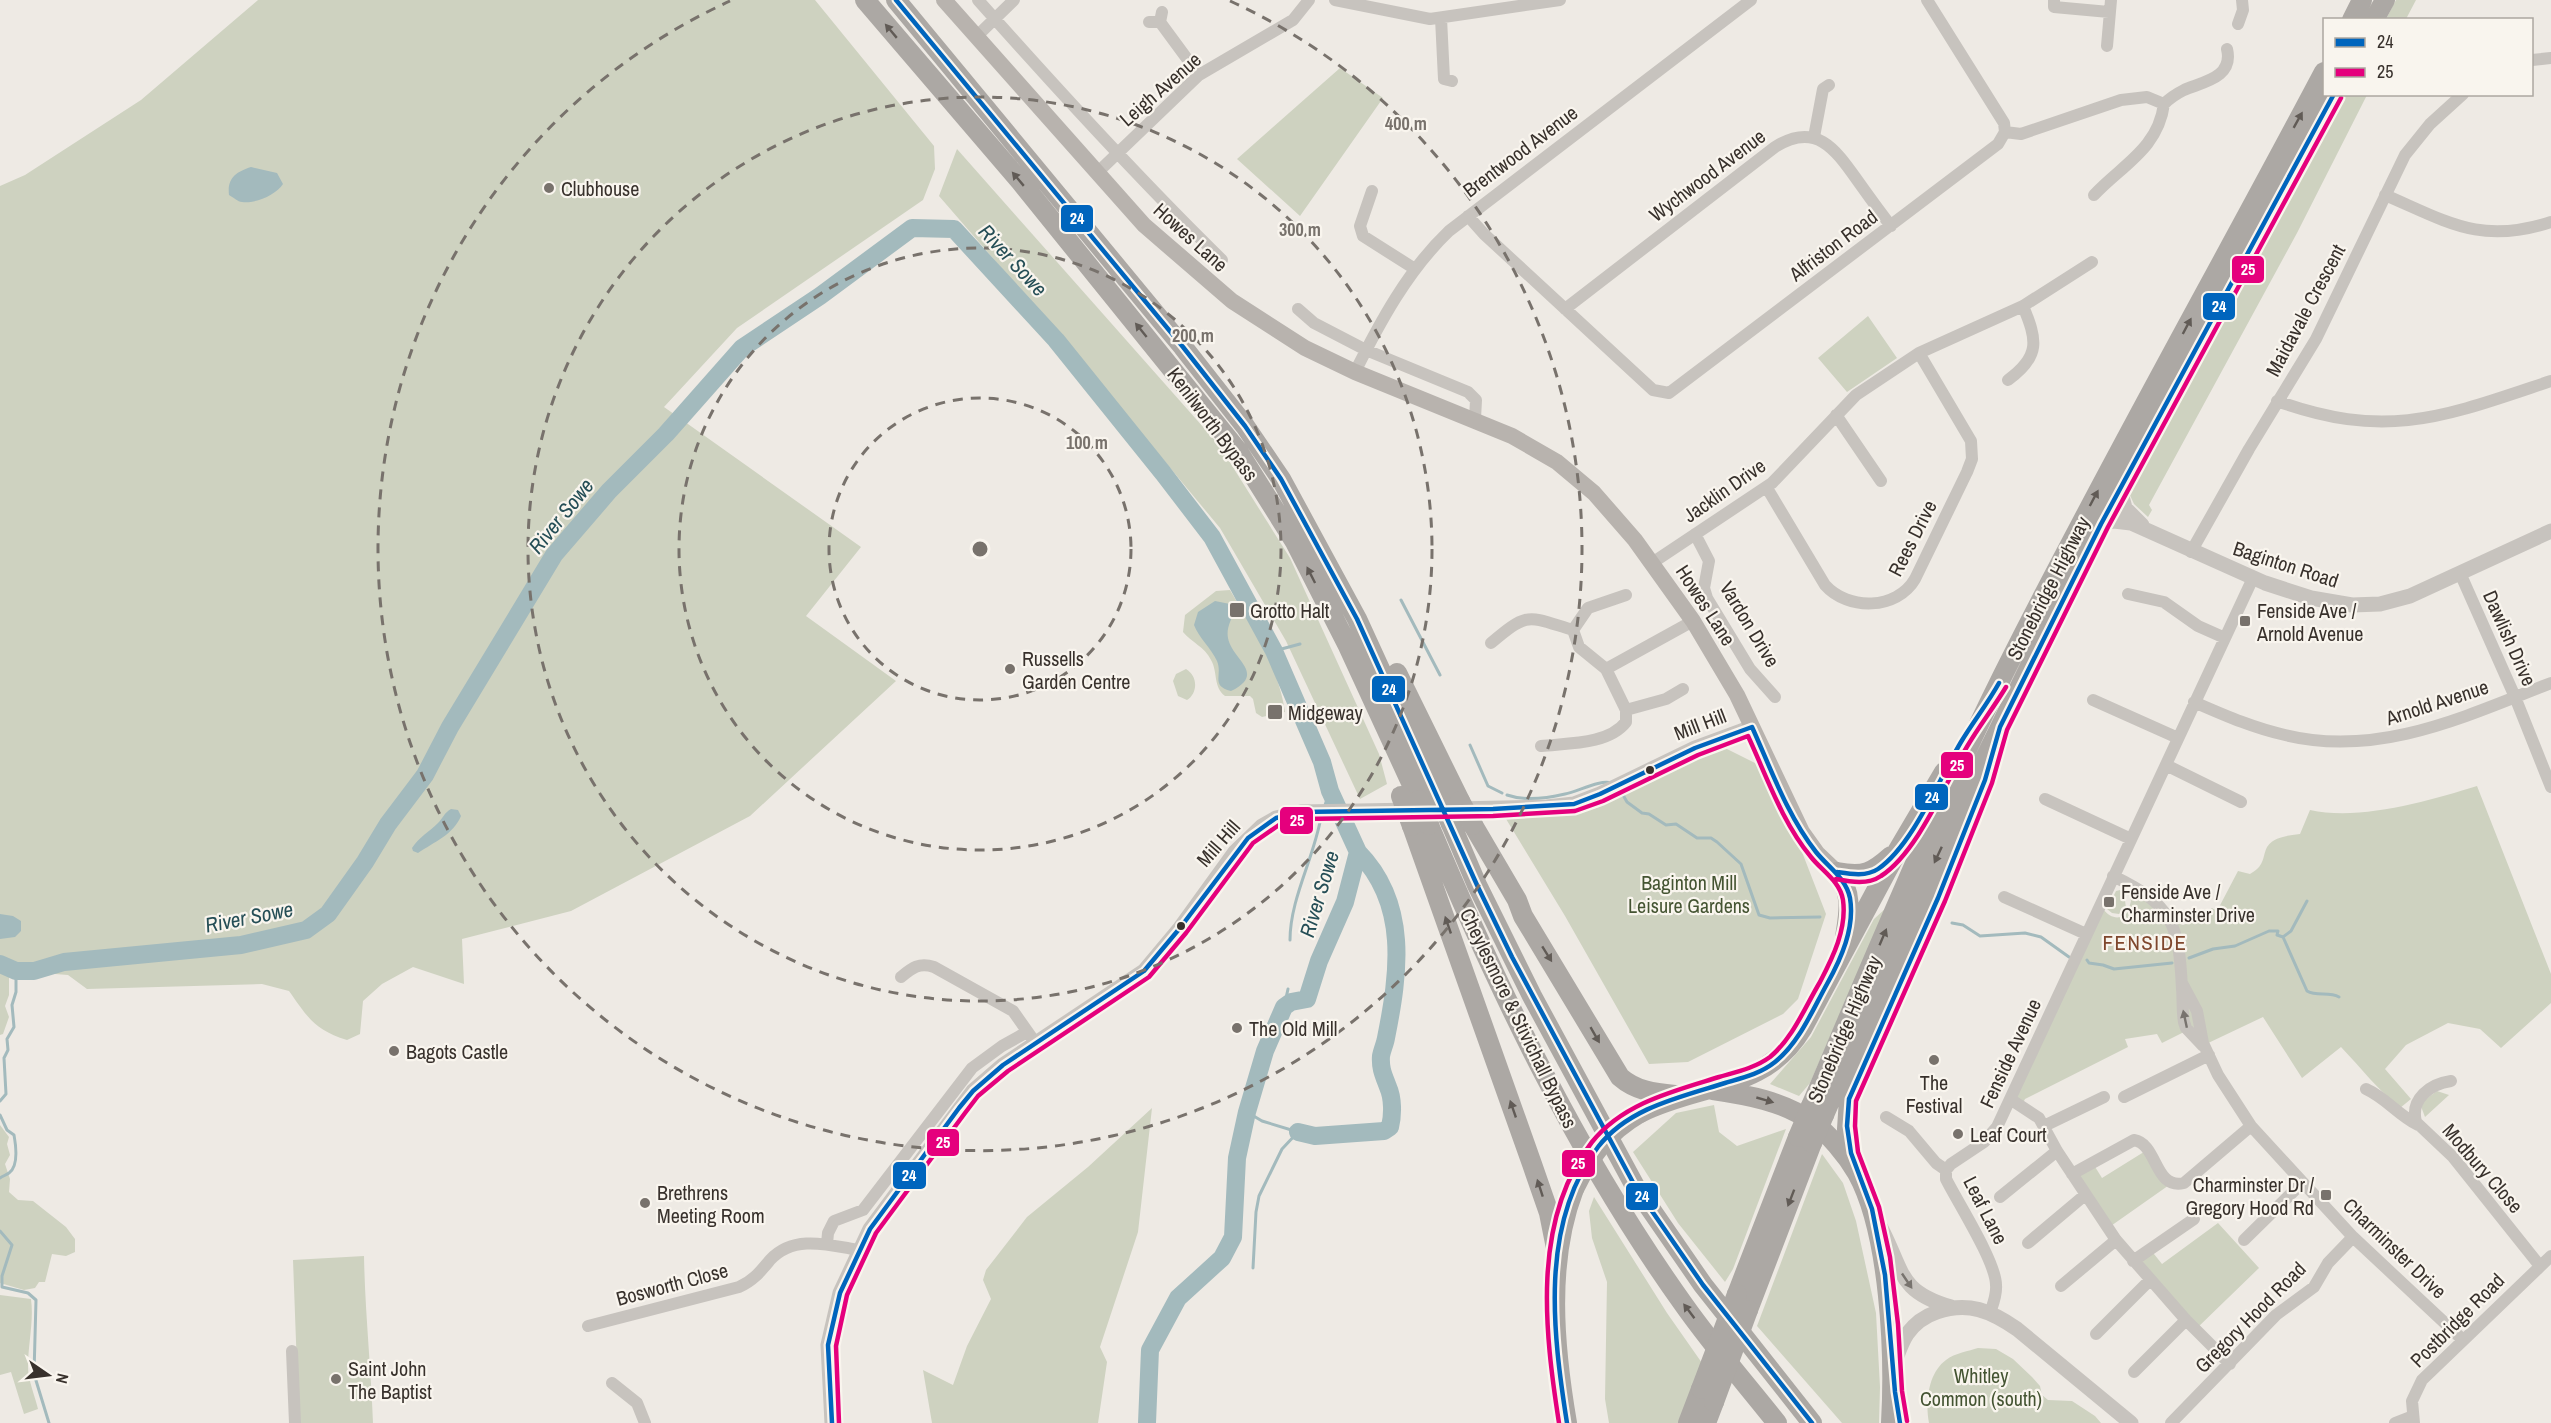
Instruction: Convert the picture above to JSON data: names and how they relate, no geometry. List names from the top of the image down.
{
  "streets": {
    "highway": ["Kenilworth Bypass", "Stonebridge Highway", "Cheylesmore & Stivichall Bypass"],
    "main road": ["Howes Lane"],
    "street": [
      "Leigh Avenue",
      "Brentwood Avenue",
      "Wychwood Avenue",
      "Alfriston Road",
      "Maidavale Crescent",
      "Jacklin Drive",
      "Rees Drive",
      "Baginton Road",
      "Vardon Drive",
      "Dawlish Drive",
      "Arnold Avenue",
      "Mill Hill",
      "Fenside Avenue",
      "Modbury Close",
      "Leaf Lane",
      "Charminster Drive",
      "Bosworth Close",
      "Gregory Hood Road",
      "Postbridge Road"
    ]
  },
  "crossings": [
    ["Leigh Avenue", "Howes Lane"],
    ["Brentwood Avenue", "Howes Lane"],
    ["Brentwood Avenue", "Alfriston Road"],
    ["Wychwood Avenue", "Alfriston Road"],
    ["Howes Lane", "Jacklin Drive"],
    ["Howes Lane", "Mill Hill"],
    ["Maidavale Crescent", "Baginton Road"],
    ["Kenilworth Bypass", "Cheylesmore & Stivichall Bypass"],
    ["Jacklin Drive", "Rees Drive"],
    ["Jacklin Drive", "Vardon Drive"],
    ["Baginton Road", "Stonebridge Highway"],
    ["Baginton Road", "Dawlish Drive"],
    ["Baginton Road", "Fenside Avenue"],
    ["Dawlish Drive", "Arnold Avenue"],
    ["Arnold Avenue", "Fenside Avenue"],
    ["Mill Hill", "Bosworth Close"],
    ["Fenside Avenue", "Leaf Lane"],
    ["Fenside Avenue", "Charminster Drive"],
    ["Modbury Close", "Postbridge Road"],
    ["Charminster Drive", "Gregory Hood Road"],
    ["Charminster Drive", "Postbridge Road"]
  ],
  "districts": ["FENSIDE"],
  "water": ["River Sowe"],
  "parks": ["Baginton Mill Leisure Gardens", "Whitley Common (south)"],
  "places": {
    "other": [
      "Clubhouse",
      "Russells Garden Centre",
      "The Old Mill",
      "Bagots Castle",
      "The Festival",
      "Leaf Court",
      "Brethrens Meeting Room",
      "Saint John The Baptist"
    ],
    "transit": [
      "Grotto Halt",
      "Fenside Ave / Arnold Avenue",
      "Midgeway",
      "Fenside Ave / Charminster Drive",
      "Charminster Dr / Gregory Hood Rd"
    ]
  },
  "lines": ["transit line 24", "transit line 25"],
  "legend": ["24", "25"],
  "north": "right",
  "rings": [
    "400 m",
    "300 m",
    "200 m",
    "100 m"
  ]
}
